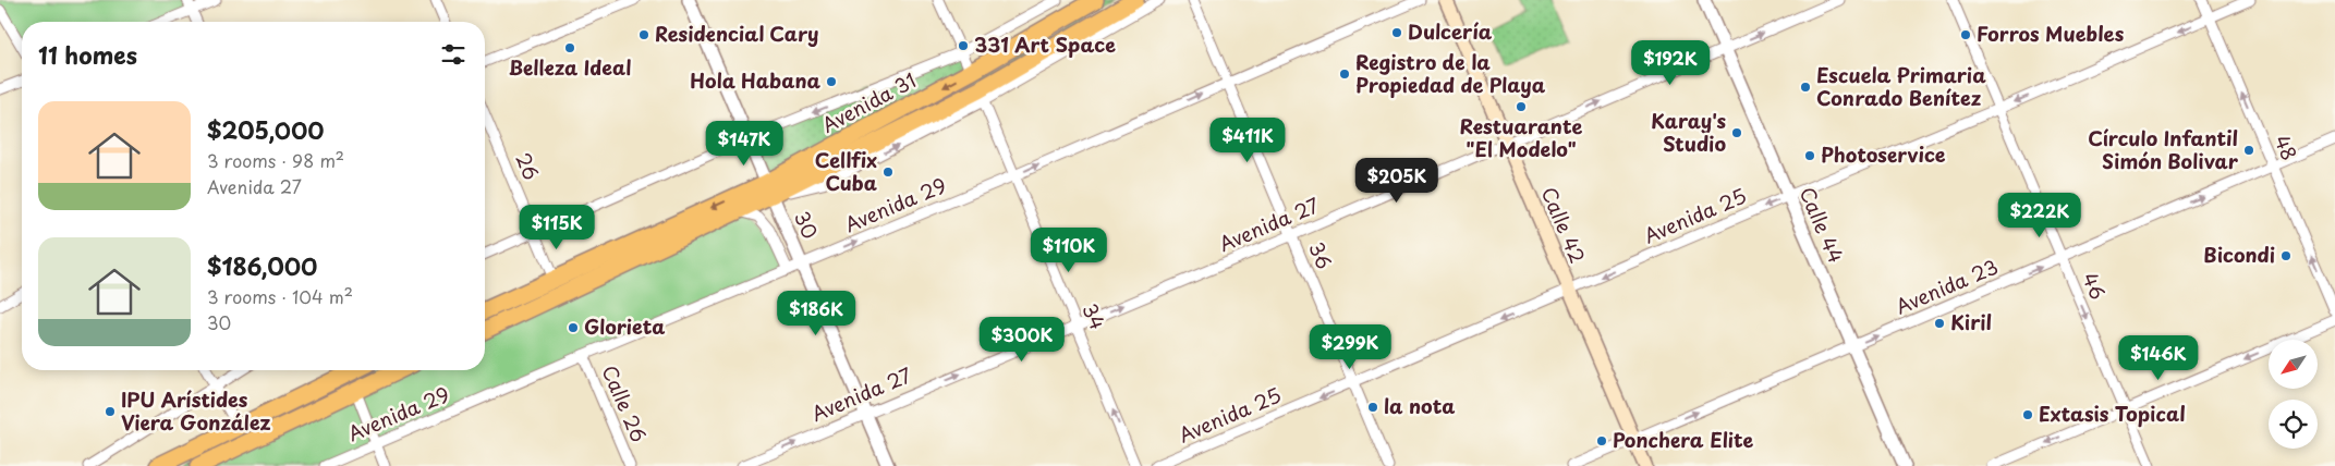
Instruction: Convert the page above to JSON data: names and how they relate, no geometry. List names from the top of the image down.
{
  "streets": {
    "main road": ["Avenida 31", "Calle 42"],
    "street": [
      "48",
      "26",
      "Avenida 29",
      "Avenida 25",
      "30",
      "Avenida 27",
      "Calle 44",
      "36",
      "46",
      "Avenida 23",
      "34",
      "Calle 26"
    ]
  },
  "crossings": [
    ["Avenida 31", "26"],
    ["Avenida 31", "30"],
    ["Avenida 31", "34"],
    ["48", "Avenida 25"],
    ["48", "Avenida 23"],
    ["Avenida 29", "30"],
    ["Avenida 29", "36"],
    ["Avenida 29", "34"],
    ["Avenida 29", "Calle 26"],
    ["Avenida 25", "Calle 42"],
    ["Avenida 25", "Calle 44"],
    ["Avenida 25", "36"],
    ["Avenida 25", "46"],
    ["30", "Avenida 27"],
    ["Avenida 27", "Calle 42"],
    ["Avenida 27", "Calle 44"],
    ["Avenida 27", "36"],
    ["Avenida 27", "34"],
    ["Calle 42", "Avenida 23"],
    ["Calle 44", "Avenida 23"],
    ["46", "Avenida 23"]
  ],
  "one_way": [
    "48",
    "Avenida 29",
    "Avenida 25",
    "Avenida 27",
    "Avenida 23",
    "34"
  ],
  "places": [
    "Dulcería",
    "Residencial Cary",
    "Forros Muebles",
    "331 Art Space",
    "Belleza Ideal",
    "Registro de la Propiedad de Playa",
    "Hola Habana",
    "Escuela Primaria Conrado Benítez",
    "Restuarante \"El Modelo\"",
    "Karay's Studio",
    "Círculo Infantil Simón Bolivar",
    "Photoservice",
    "Cellfix Cuba",
    "Bicondi",
    "Kiril",
    "Glorieta",
    "la nota",
    "IPU Arístides Viera González",
    "Extasis Topical",
    "Ponchera Elite"
  ],
  "north": "bottom left",
  "page": {
    "heading": "11 homes",
    "price": [
      "$192K",
      "$411K",
      "$147K",
      "$205K",
      "$222K",
      "$115K",
      "$110K",
      "$186K",
      "$300K",
      "$299K",
      "$146K"
    ],
    "list": [
      {
        "name": "$205,000",
        "note": "3 rooms · 98 m² · Avenida 27"
      },
      {
        "name": "$186,000",
        "note": "3 rooms · 104 m² · 30"
      }
    ]
  }
}
